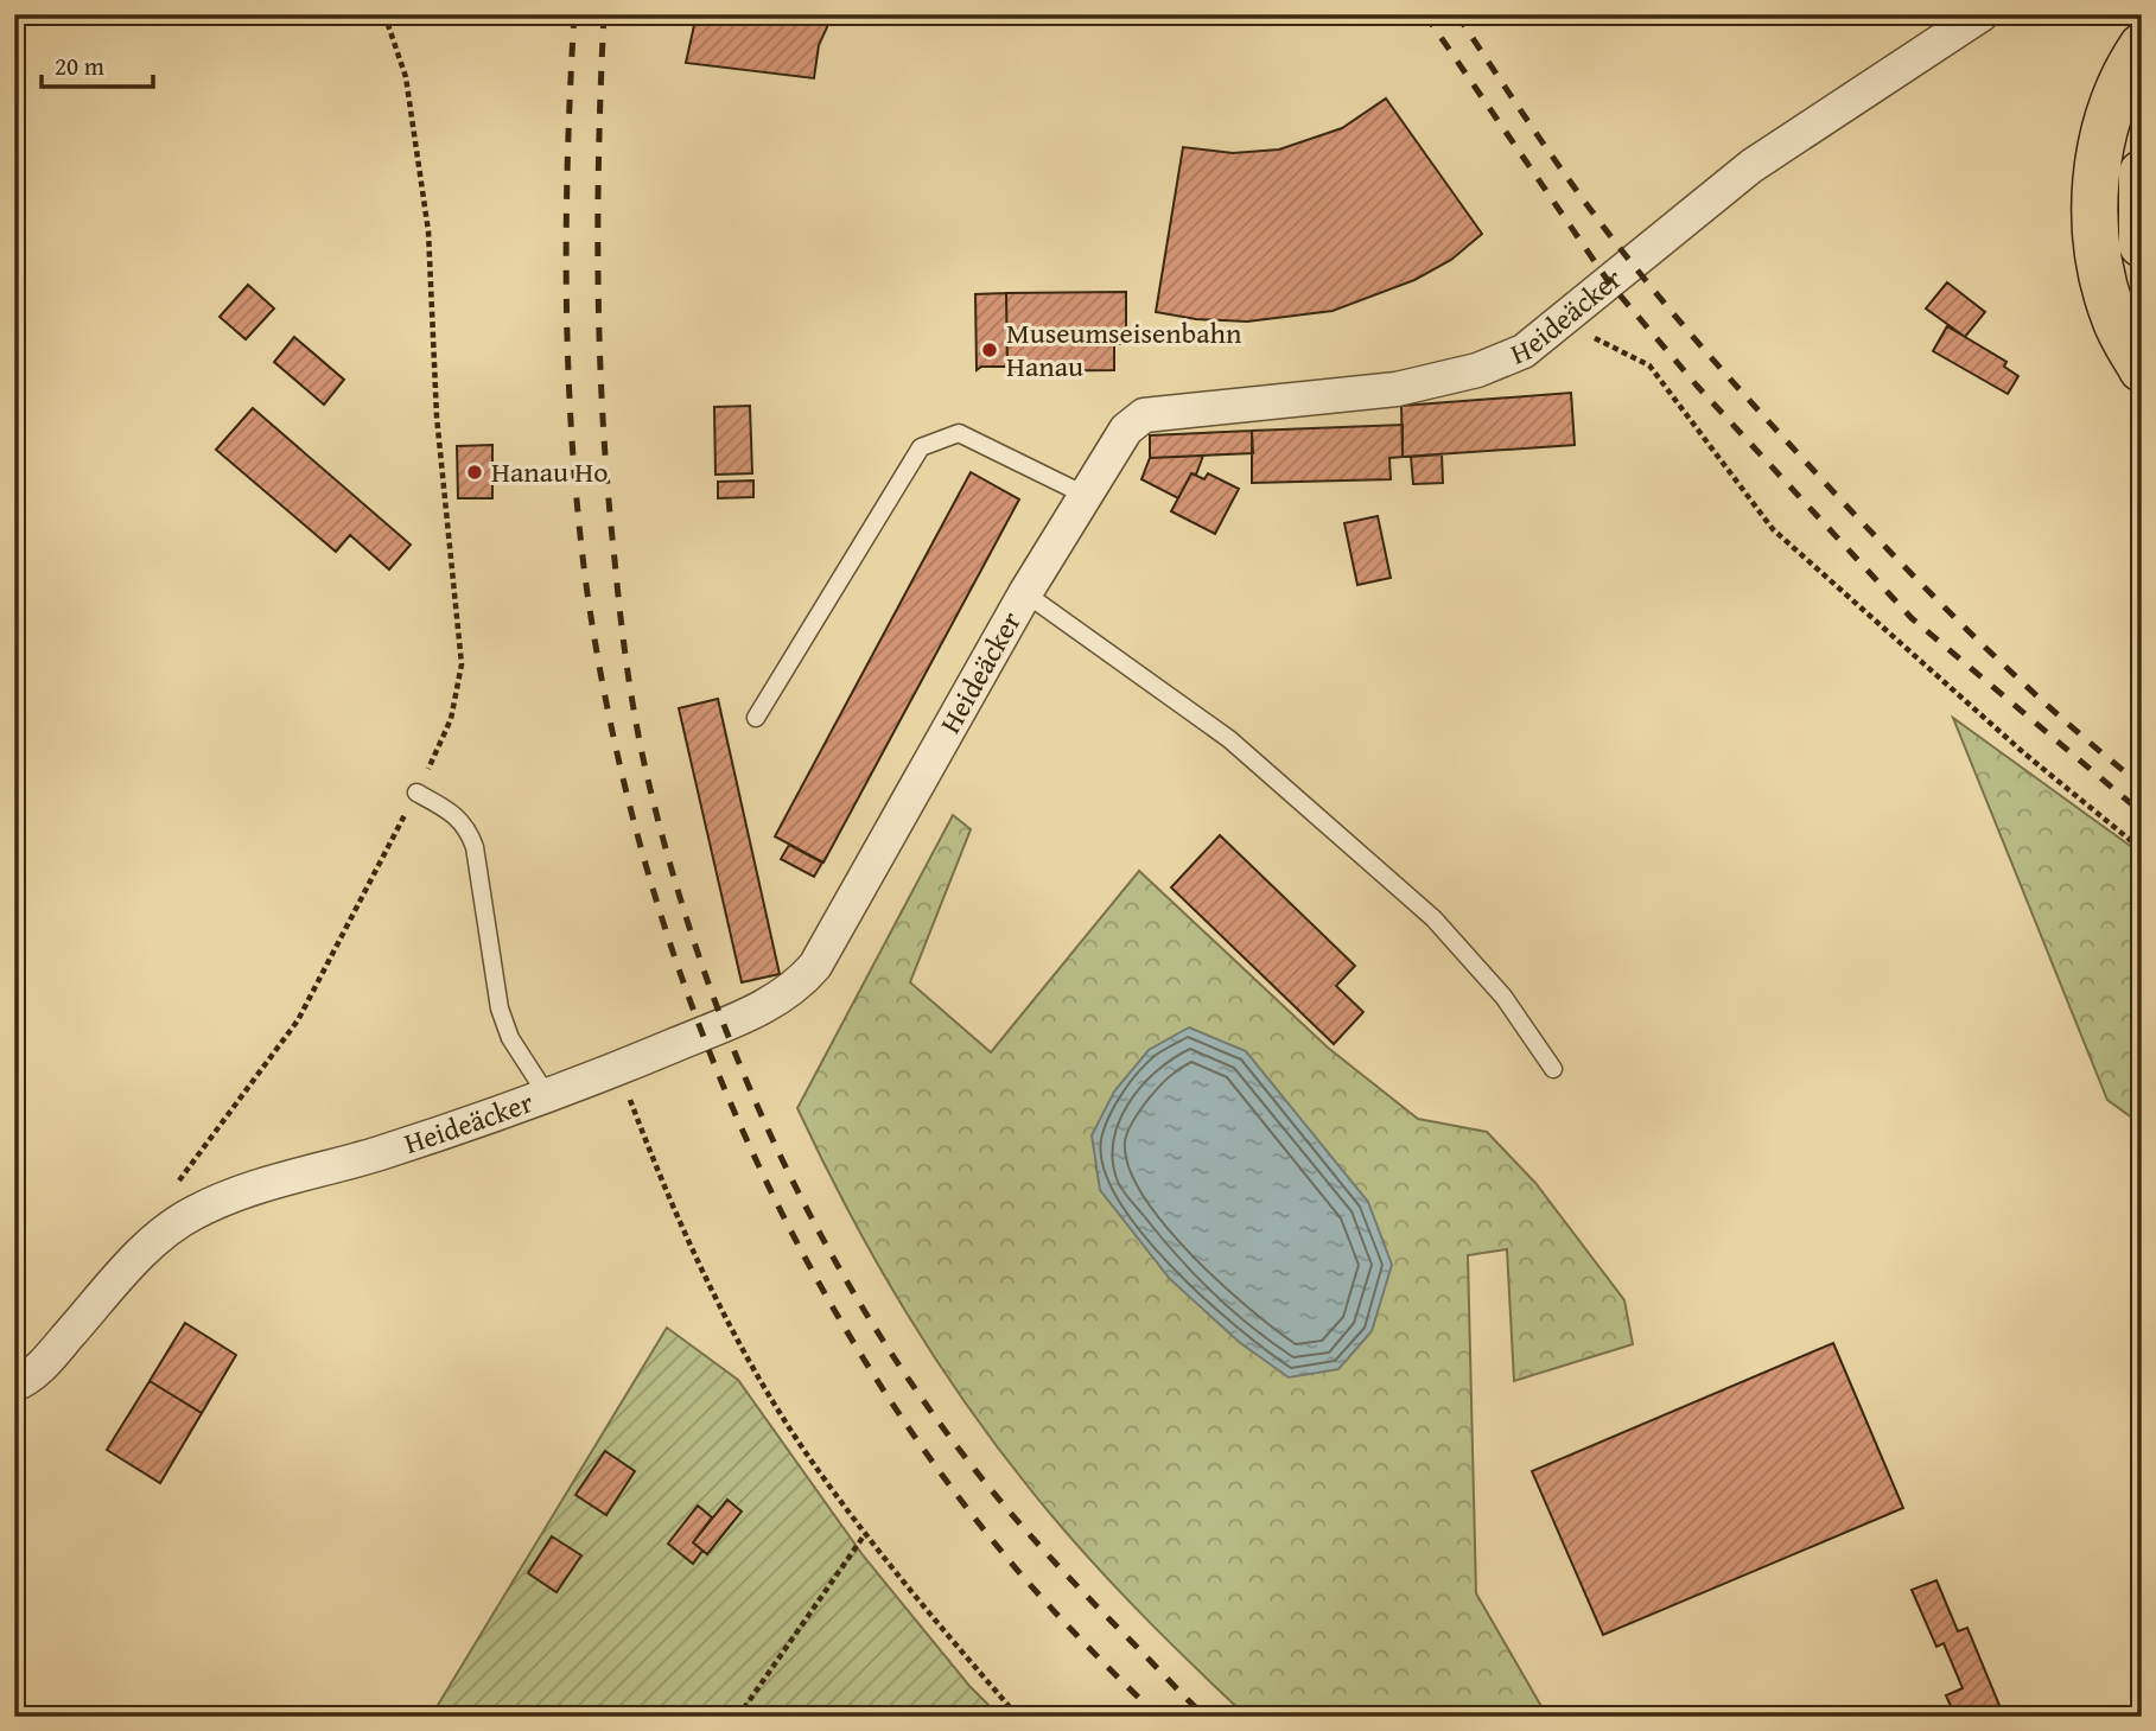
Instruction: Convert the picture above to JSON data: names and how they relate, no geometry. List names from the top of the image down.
{
  "streets": {
    "street": ["Heideäcker"]
  },
  "places": ["Museumseisenbahn Hanau", "Hanau Ho"],
  "scale_bar": "20 m"
}
